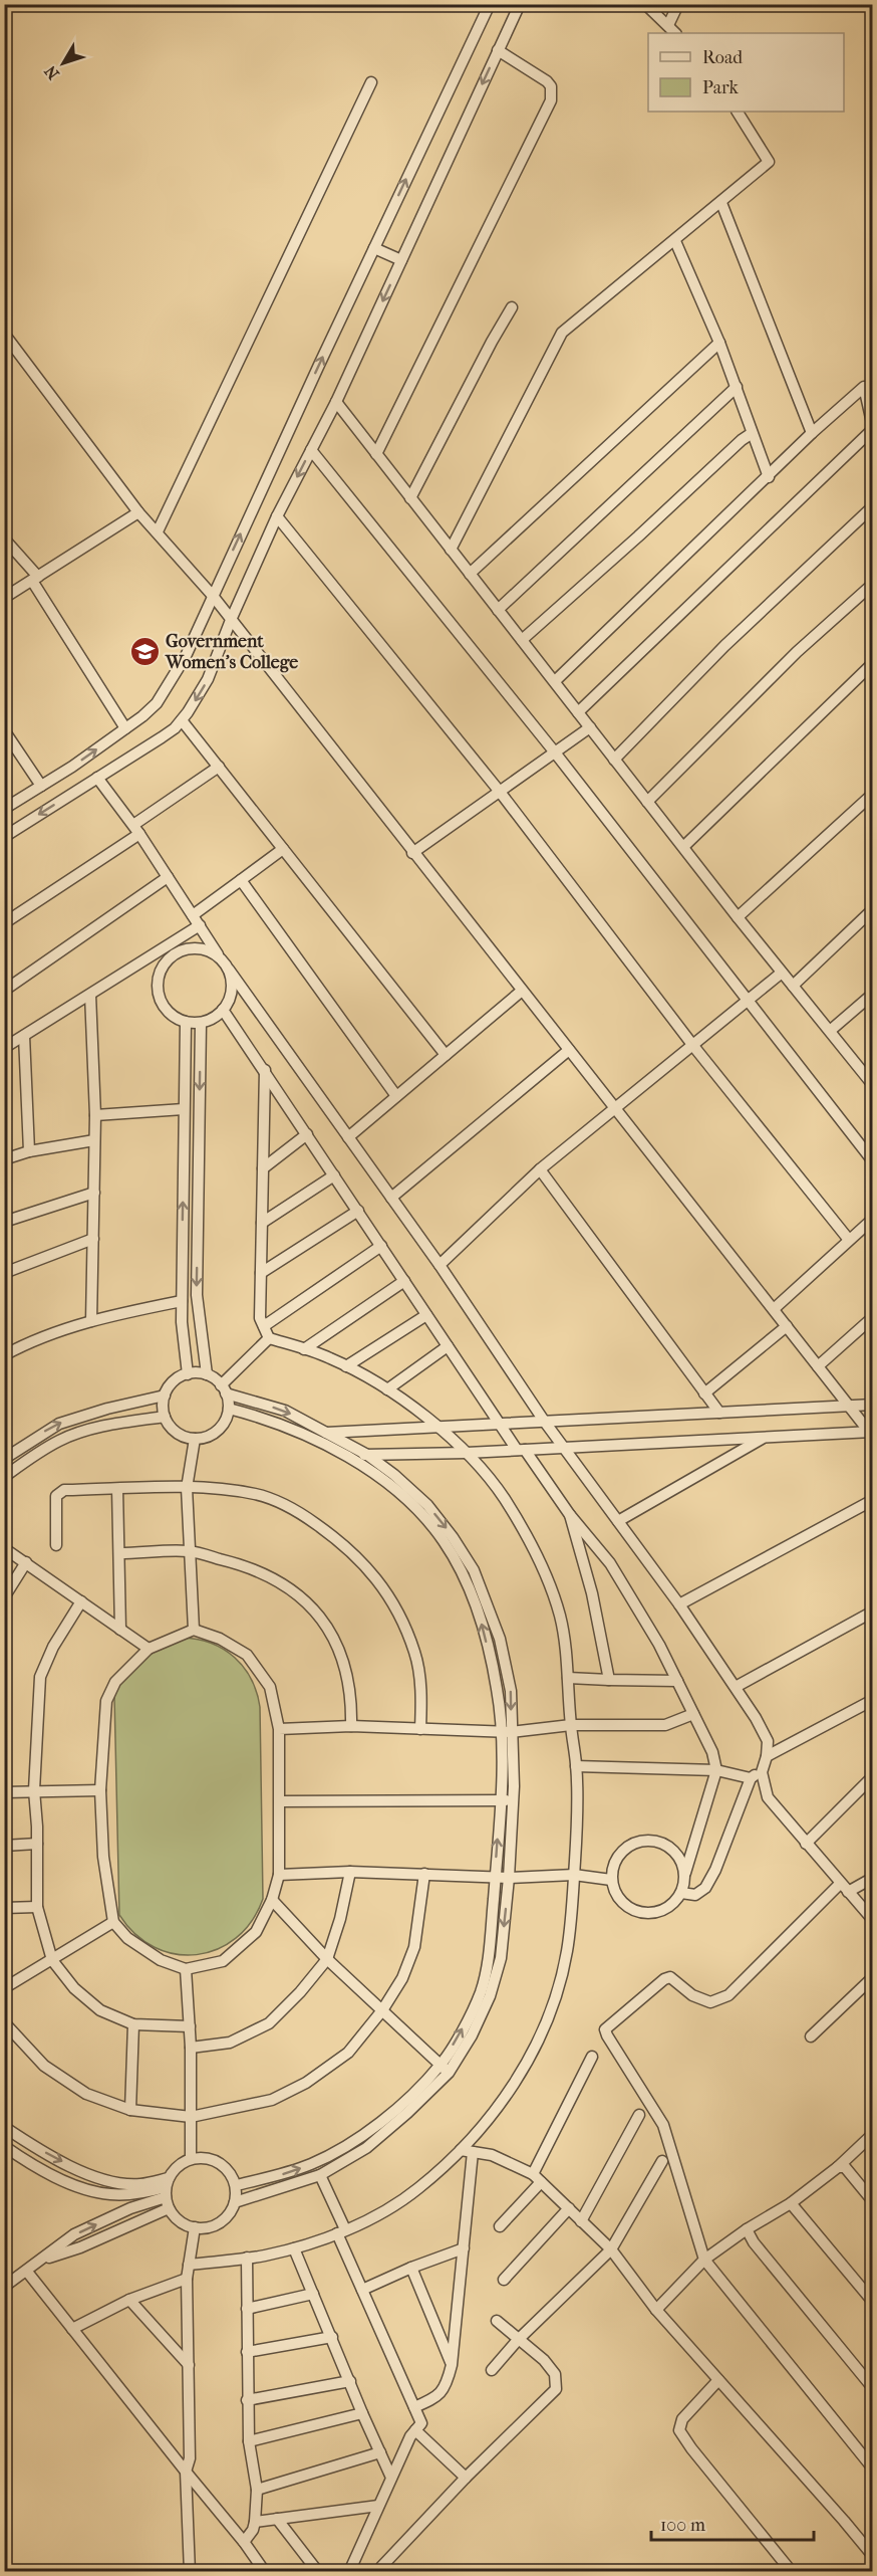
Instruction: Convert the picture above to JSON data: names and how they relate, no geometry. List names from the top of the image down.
{
  "places": {
    "school or university": ["Government Women's College"]
  },
  "legend": ["Road", "Park"],
  "scale_bar": "100 m",
  "north": "bottom left"
}
